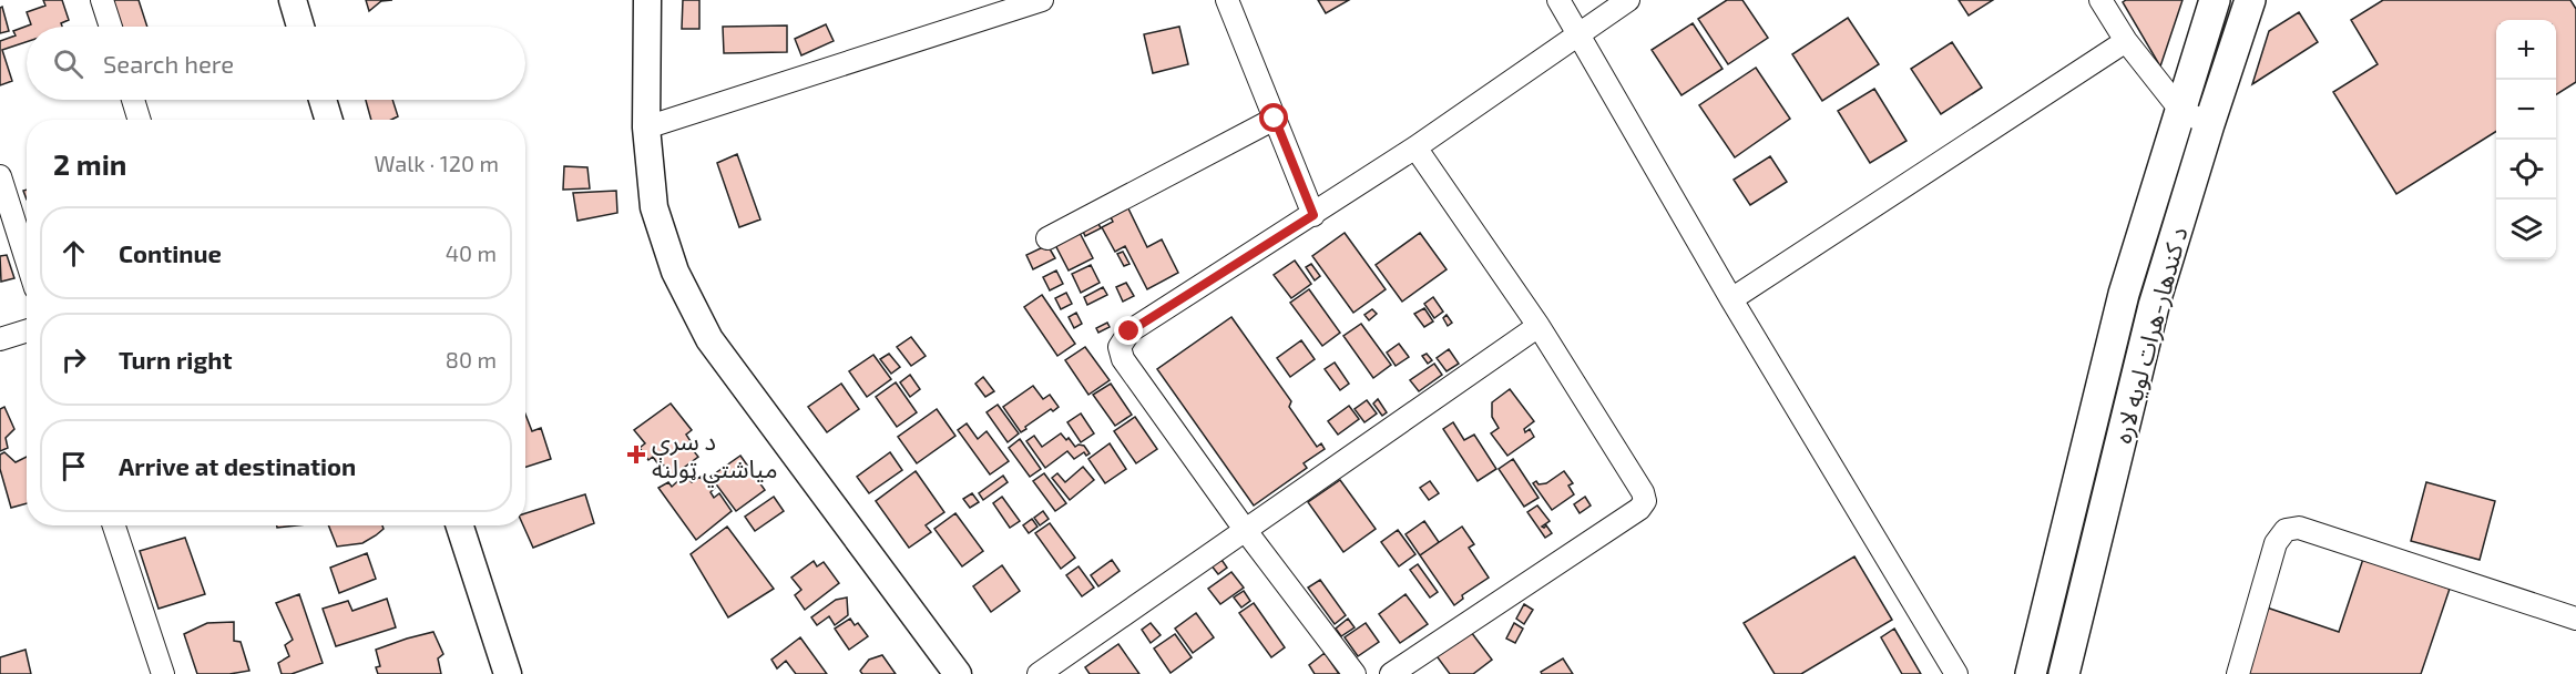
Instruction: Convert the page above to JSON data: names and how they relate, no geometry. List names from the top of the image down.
{
  "streets": {
    "highway": ["د کندهار-هرات لويه لاره"]
  },
  "places": {
    "health": ["د سرې مياشتي ټولنه"]
  },
  "page": {
    "map_buttons": ["+", "−"],
    "search": "Search here",
    "heading": ["2 min", "Walk · 120 m"],
    "list": [
      ["Continue", "40 m"],
      ["Turn right", "80 m"],
      "Arrive at destination"
    ]
  }
}
